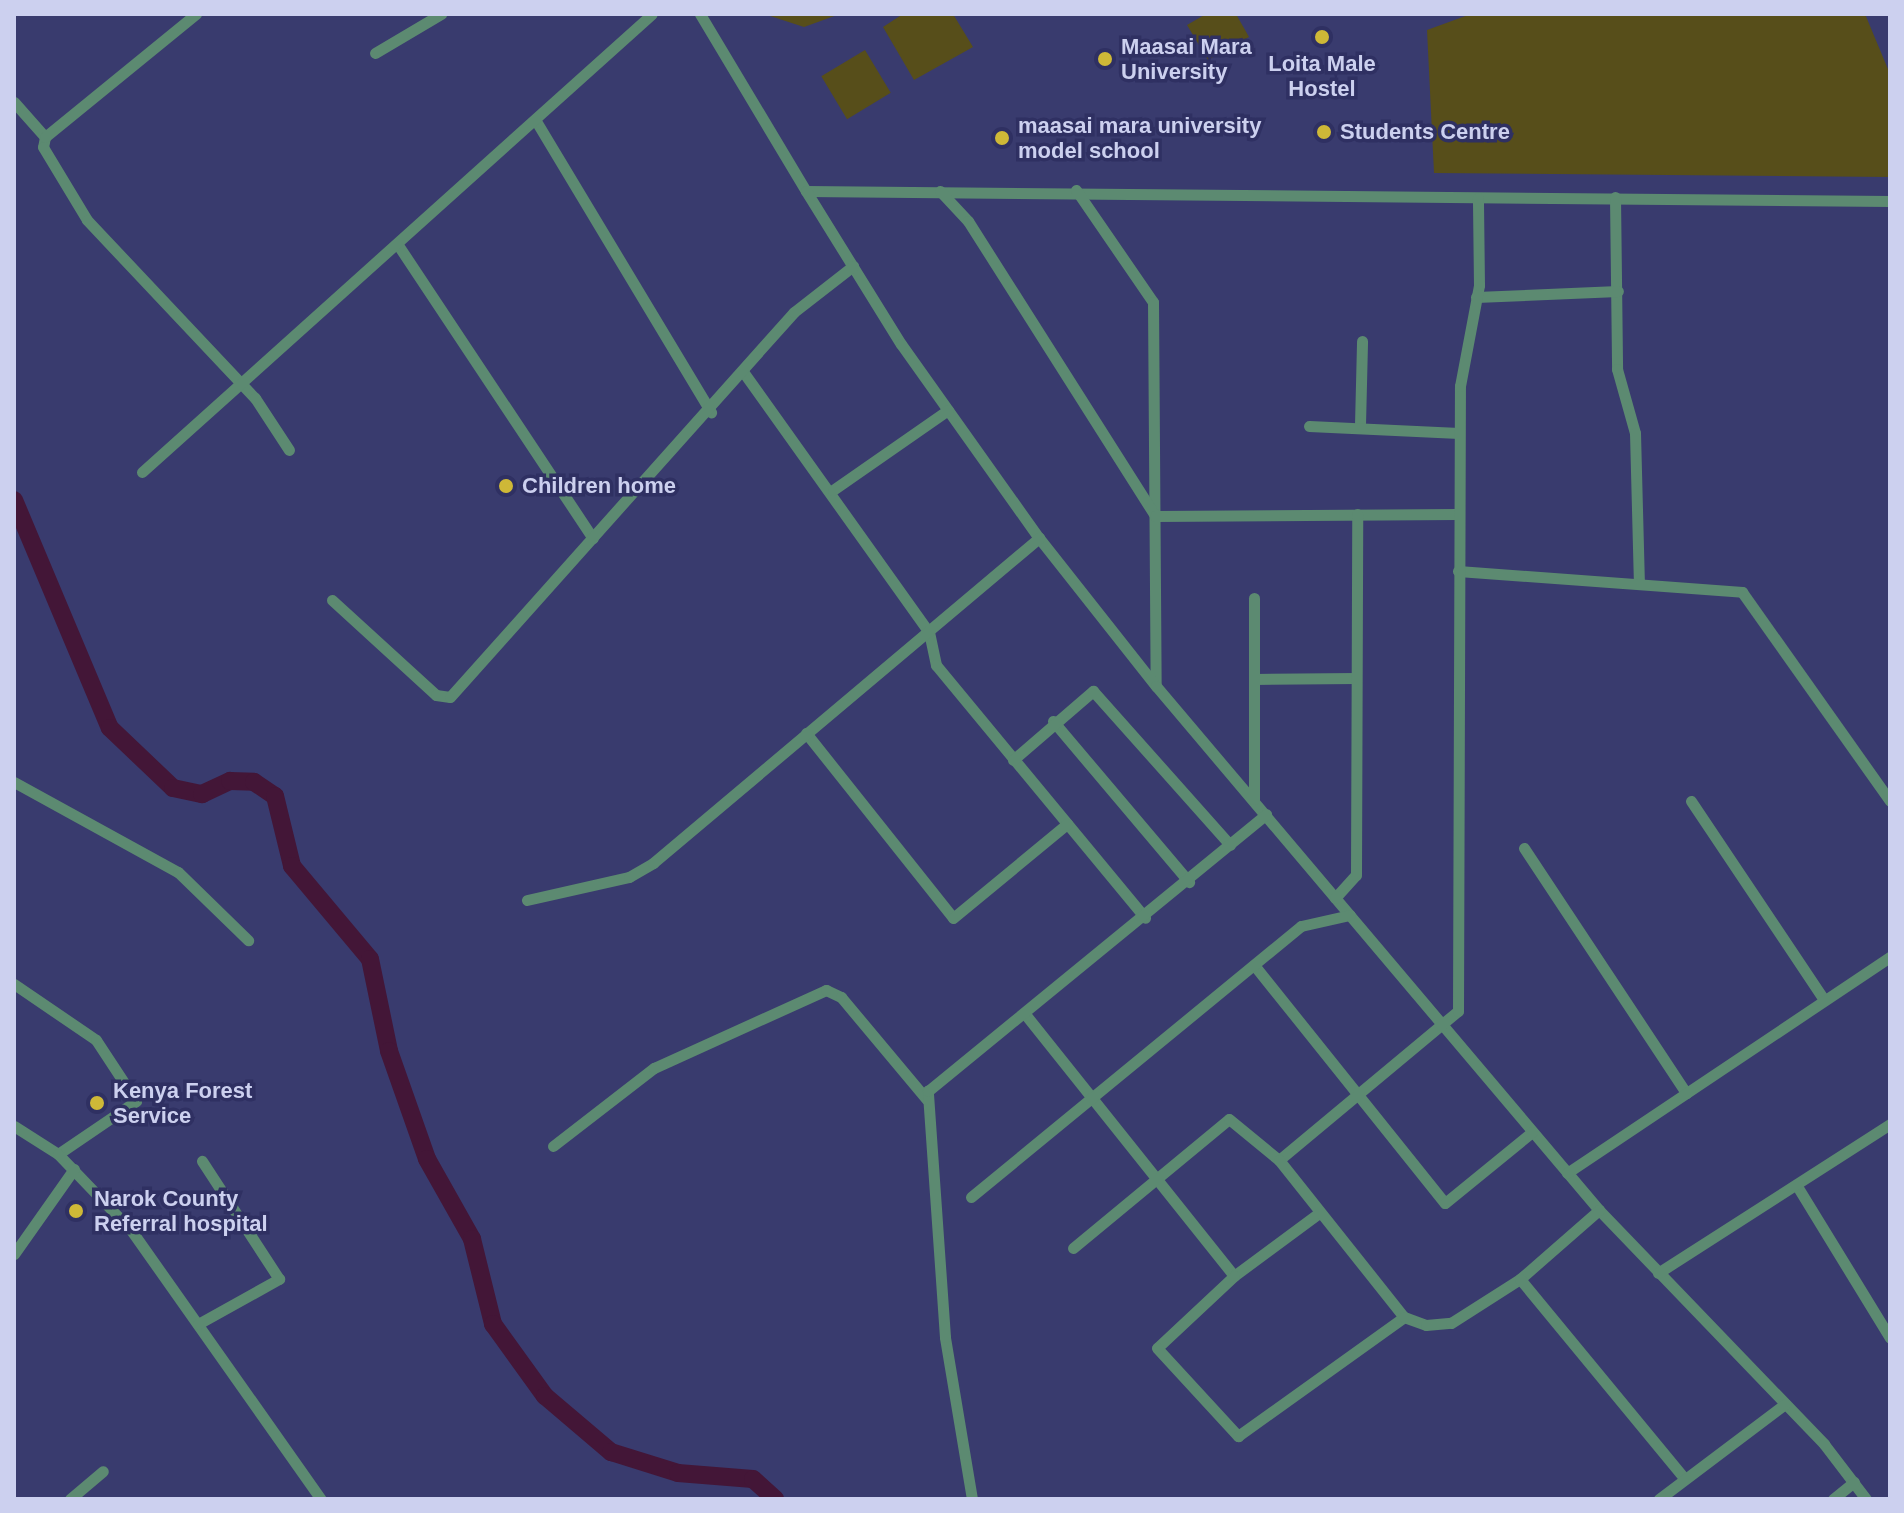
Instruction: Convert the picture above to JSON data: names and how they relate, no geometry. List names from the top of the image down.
{
  "places": [
    "Loita Male Hostel",
    "Maasai Mara University",
    "Students Centre",
    "maasai mara university model school",
    "Children home",
    "Kenya Forest Service",
    "Narok County Referral hospital"
  ]
}
